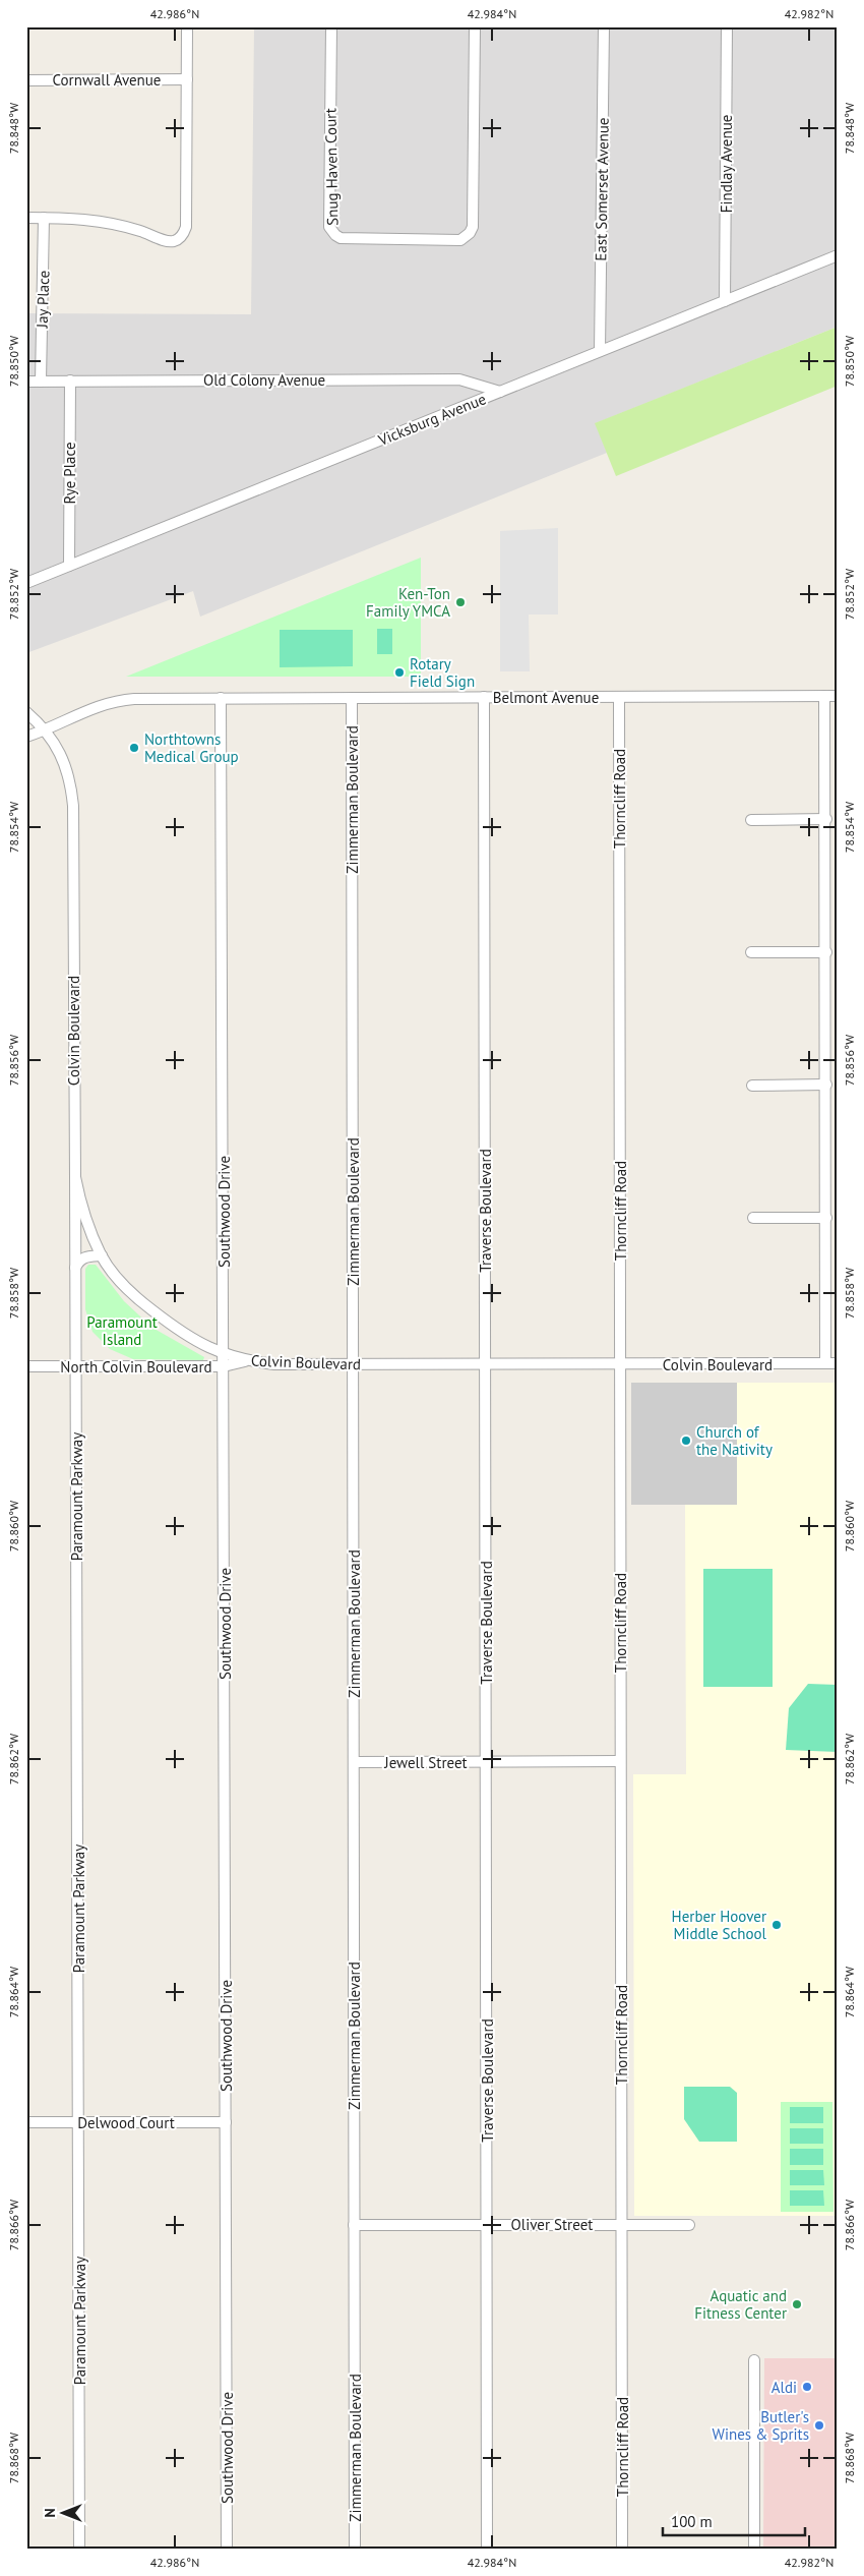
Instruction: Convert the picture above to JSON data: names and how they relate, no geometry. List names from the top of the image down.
{
  "streets": {
    "street": [
      "Cornwall Avenue",
      "Findlay Avenue",
      "Snug Haven Court",
      "East Somerset Avenue",
      "Jay Place",
      "Old Colony Avenue",
      "Vicksburg Avenue",
      "Rye Place",
      "Belmont Avenue",
      "Thorncliff Road",
      "Zimmerman Boulevard",
      "Colvin Boulevard",
      "Traverse Boulevard",
      "Southwood Drive",
      "North Colvin Boulevard",
      "Paramount Parkway",
      "Jewell Street",
      "Delwood Court",
      "Oliver Street"
    ]
  },
  "crossings": [
    ["Findlay Avenue", "Vicksburg Avenue"],
    ["East Somerset Avenue", "Vicksburg Avenue"],
    ["Jay Place", "Old Colony Avenue"],
    ["Old Colony Avenue", "Vicksburg Avenue"],
    ["Old Colony Avenue", "Rye Place"],
    ["Vicksburg Avenue", "Rye Place"],
    ["Belmont Avenue", "Thorncliff Road"],
    ["Belmont Avenue", "Zimmerman Boulevard"],
    ["Belmont Avenue", "Colvin Boulevard"],
    ["Belmont Avenue", "Traverse Boulevard"],
    ["Belmont Avenue", "Southwood Drive"],
    ["Thorncliff Road", "Colvin Boulevard"],
    ["Thorncliff Road", "Jewell Street"],
    ["Thorncliff Road", "Oliver Street"],
    ["Zimmerman Boulevard", "Colvin Boulevard"],
    ["Zimmerman Boulevard", "Jewell Street"],
    ["Zimmerman Boulevard", "Oliver Street"],
    ["Colvin Boulevard", "Traverse Boulevard"],
    ["Colvin Boulevard", "Southwood Drive"],
    ["Colvin Boulevard", "North Colvin Boulevard"],
    ["Colvin Boulevard", "Paramount Parkway"],
    ["Traverse Boulevard", "Jewell Street"],
    ["Traverse Boulevard", "Oliver Street"],
    ["Southwood Drive", "North Colvin Boulevard"],
    ["Southwood Drive", "Delwood Court"],
    ["North Colvin Boulevard", "Paramount Parkway"],
    ["Paramount Parkway", "Delwood Court"]
  ],
  "parks": ["Paramount Island"],
  "places": [
    "Ken-Ton Family YMCA",
    "Rotary Field Sign",
    "Northtowns Medical Group",
    "Church of the Nativity",
    "Herber Hoover Middle School",
    "Aquatic and Fitness Center",
    "Aldi",
    "Butler's Wines & Sprits"
  ],
  "scale_bar": "100 m",
  "north": "left",
  "coordinates": [
    "42.986°N",
    "42.984°N",
    "42.982°N",
    "78.848°W",
    "78.850°W",
    "78.852°W",
    "78.854°W",
    "78.856°W",
    "78.858°W",
    "78.860°W",
    "78.862°W",
    "78.864°W",
    "78.866°W",
    "78.868°W"
  ]
}
